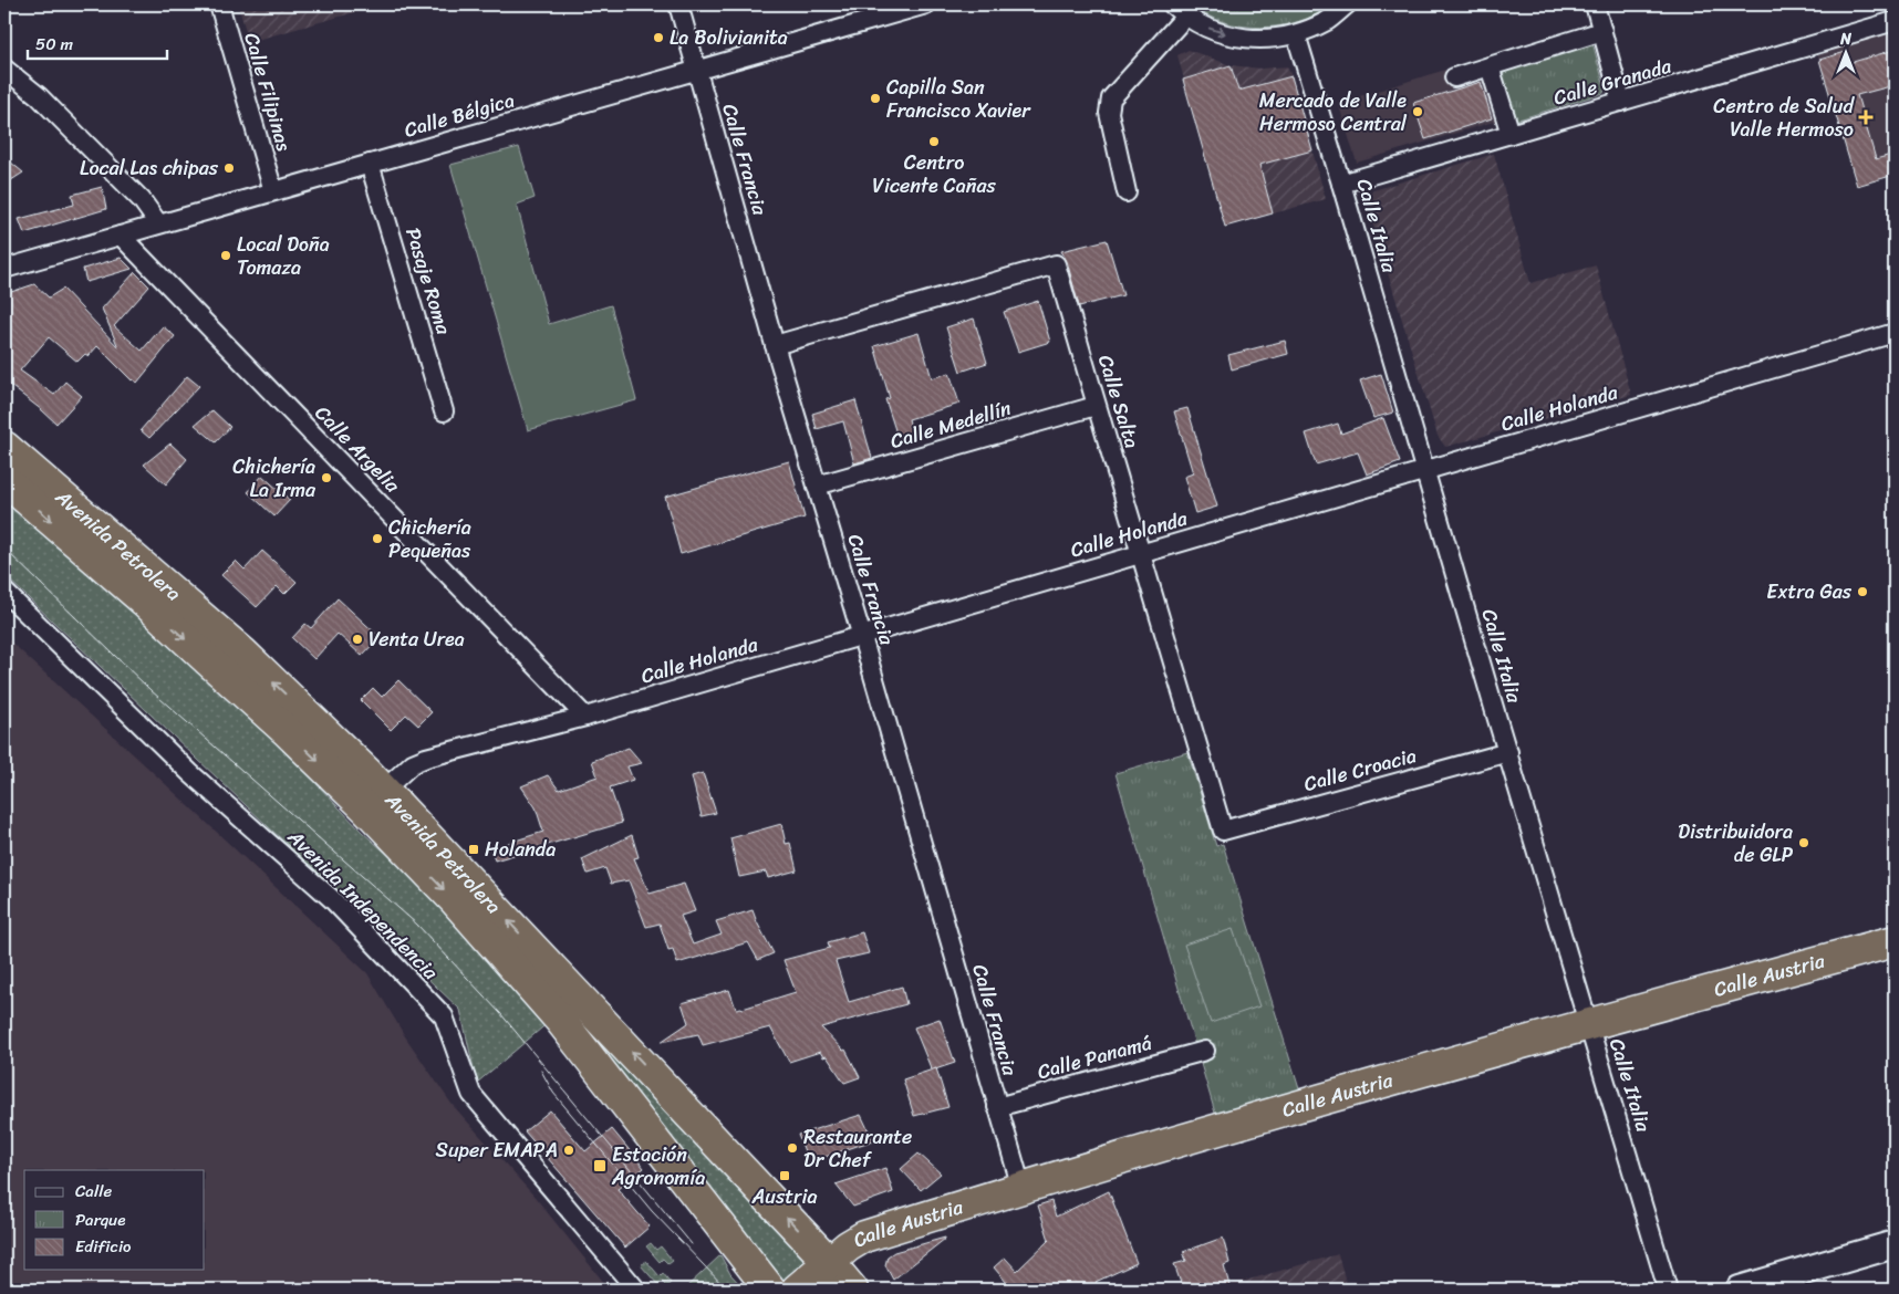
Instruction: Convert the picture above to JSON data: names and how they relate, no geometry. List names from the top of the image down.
{
  "streets": {
    "highway": ["Avenida Petrolera", "Calle Austria"],
    "street": [
      "Calle Granada",
      "Calle Filipinas",
      "Calle Bélgica",
      "Calle Francia",
      "Calle Italia",
      "Pasaje Roma",
      "Calle Salta",
      "Calle Holanda",
      "Calle Medellín",
      "Calle Argelia",
      "Calle Croacia",
      "Avenida Independencia",
      "Calle Panamá"
    ]
  },
  "crossings": [
    ["Calle Granada", "Calle Italia"],
    ["Calle Filipinas", "Calle Bélgica"],
    ["Calle Bélgica", "Calle Francia"],
    ["Calle Bélgica", "Pasaje Roma"],
    ["Calle Bélgica", "Calle Argelia"],
    ["Calle Francia", "Calle Salta"],
    ["Calle Francia", "Calle Holanda"],
    ["Calle Francia", "Calle Medellín"],
    ["Calle Francia", "Calle Austria"],
    ["Calle Francia", "Calle Panamá"],
    ["Calle Italia", "Calle Holanda"],
    ["Calle Italia", "Calle Croacia"],
    ["Calle Italia", "Calle Austria"],
    ["Calle Salta", "Calle Holanda"],
    ["Calle Salta", "Calle Medellín"],
    ["Calle Salta", "Calle Croacia"],
    ["Calle Holanda", "Calle Argelia"],
    ["Calle Holanda", "Avenida Petrolera"],
    ["Avenida Petrolera", "Calle Austria"]
  ],
  "places": {
    "other": [
      "La Bolivianita",
      "Capilla San Francisco Xavier",
      "Mercado de Valle Hermoso Central",
      "Centro Vicente Cañas",
      "Local Las chipas",
      "Local Doña Tomaza",
      "Chichería La Irma",
      "Chichería Pequeñas",
      "Extra Gas",
      "Venta Urea",
      "Distribuidora de GLP",
      "Restaurante Dr Chef",
      "Super EMAPA"
    ],
    "health": ["Centro de Salud Valle Hermoso"],
    "transit": ["Holanda", "Estación Agronomía", "Austria"]
  },
  "legend": ["Calle", "Parque", "Edificio"],
  "scale_bar": "50 m",
  "north": "top"
}
